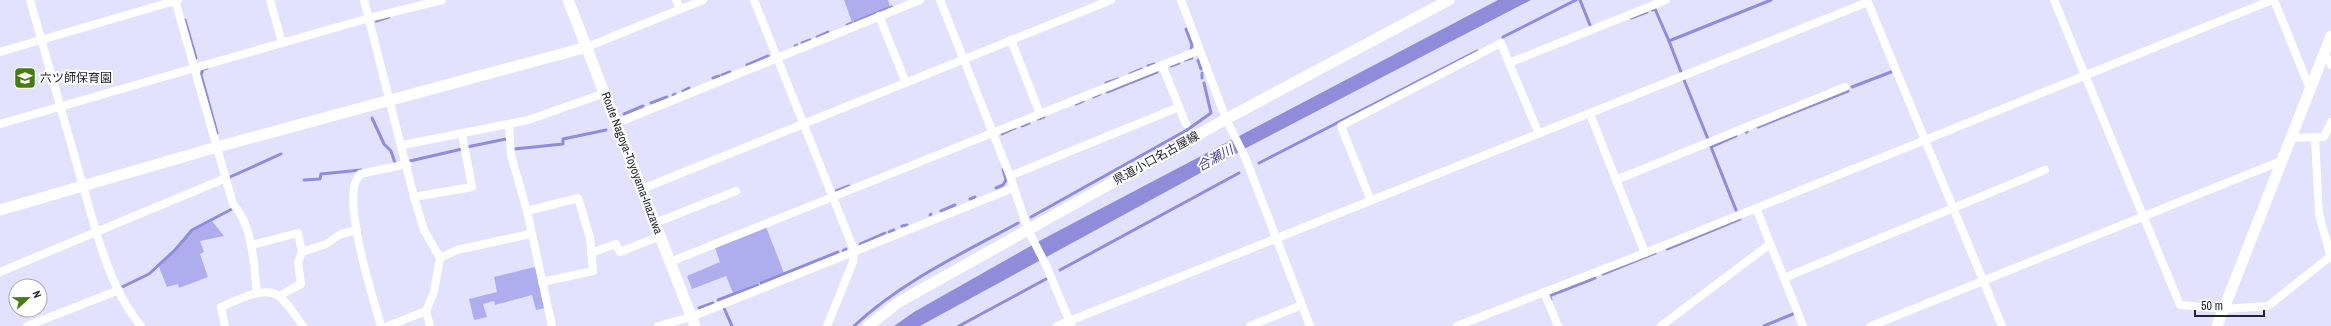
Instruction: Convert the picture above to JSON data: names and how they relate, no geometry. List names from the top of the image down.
{
  "streets": {
    "main road": ["県道小口名古屋線", "Route Nagoya-Toyoyama-Inazawa"]
  },
  "water": ["合瀬川"],
  "places": {
    "school or university": ["六ツ師保育園"]
  },
  "scale_bar": "50 m",
  "north": "right"
}
